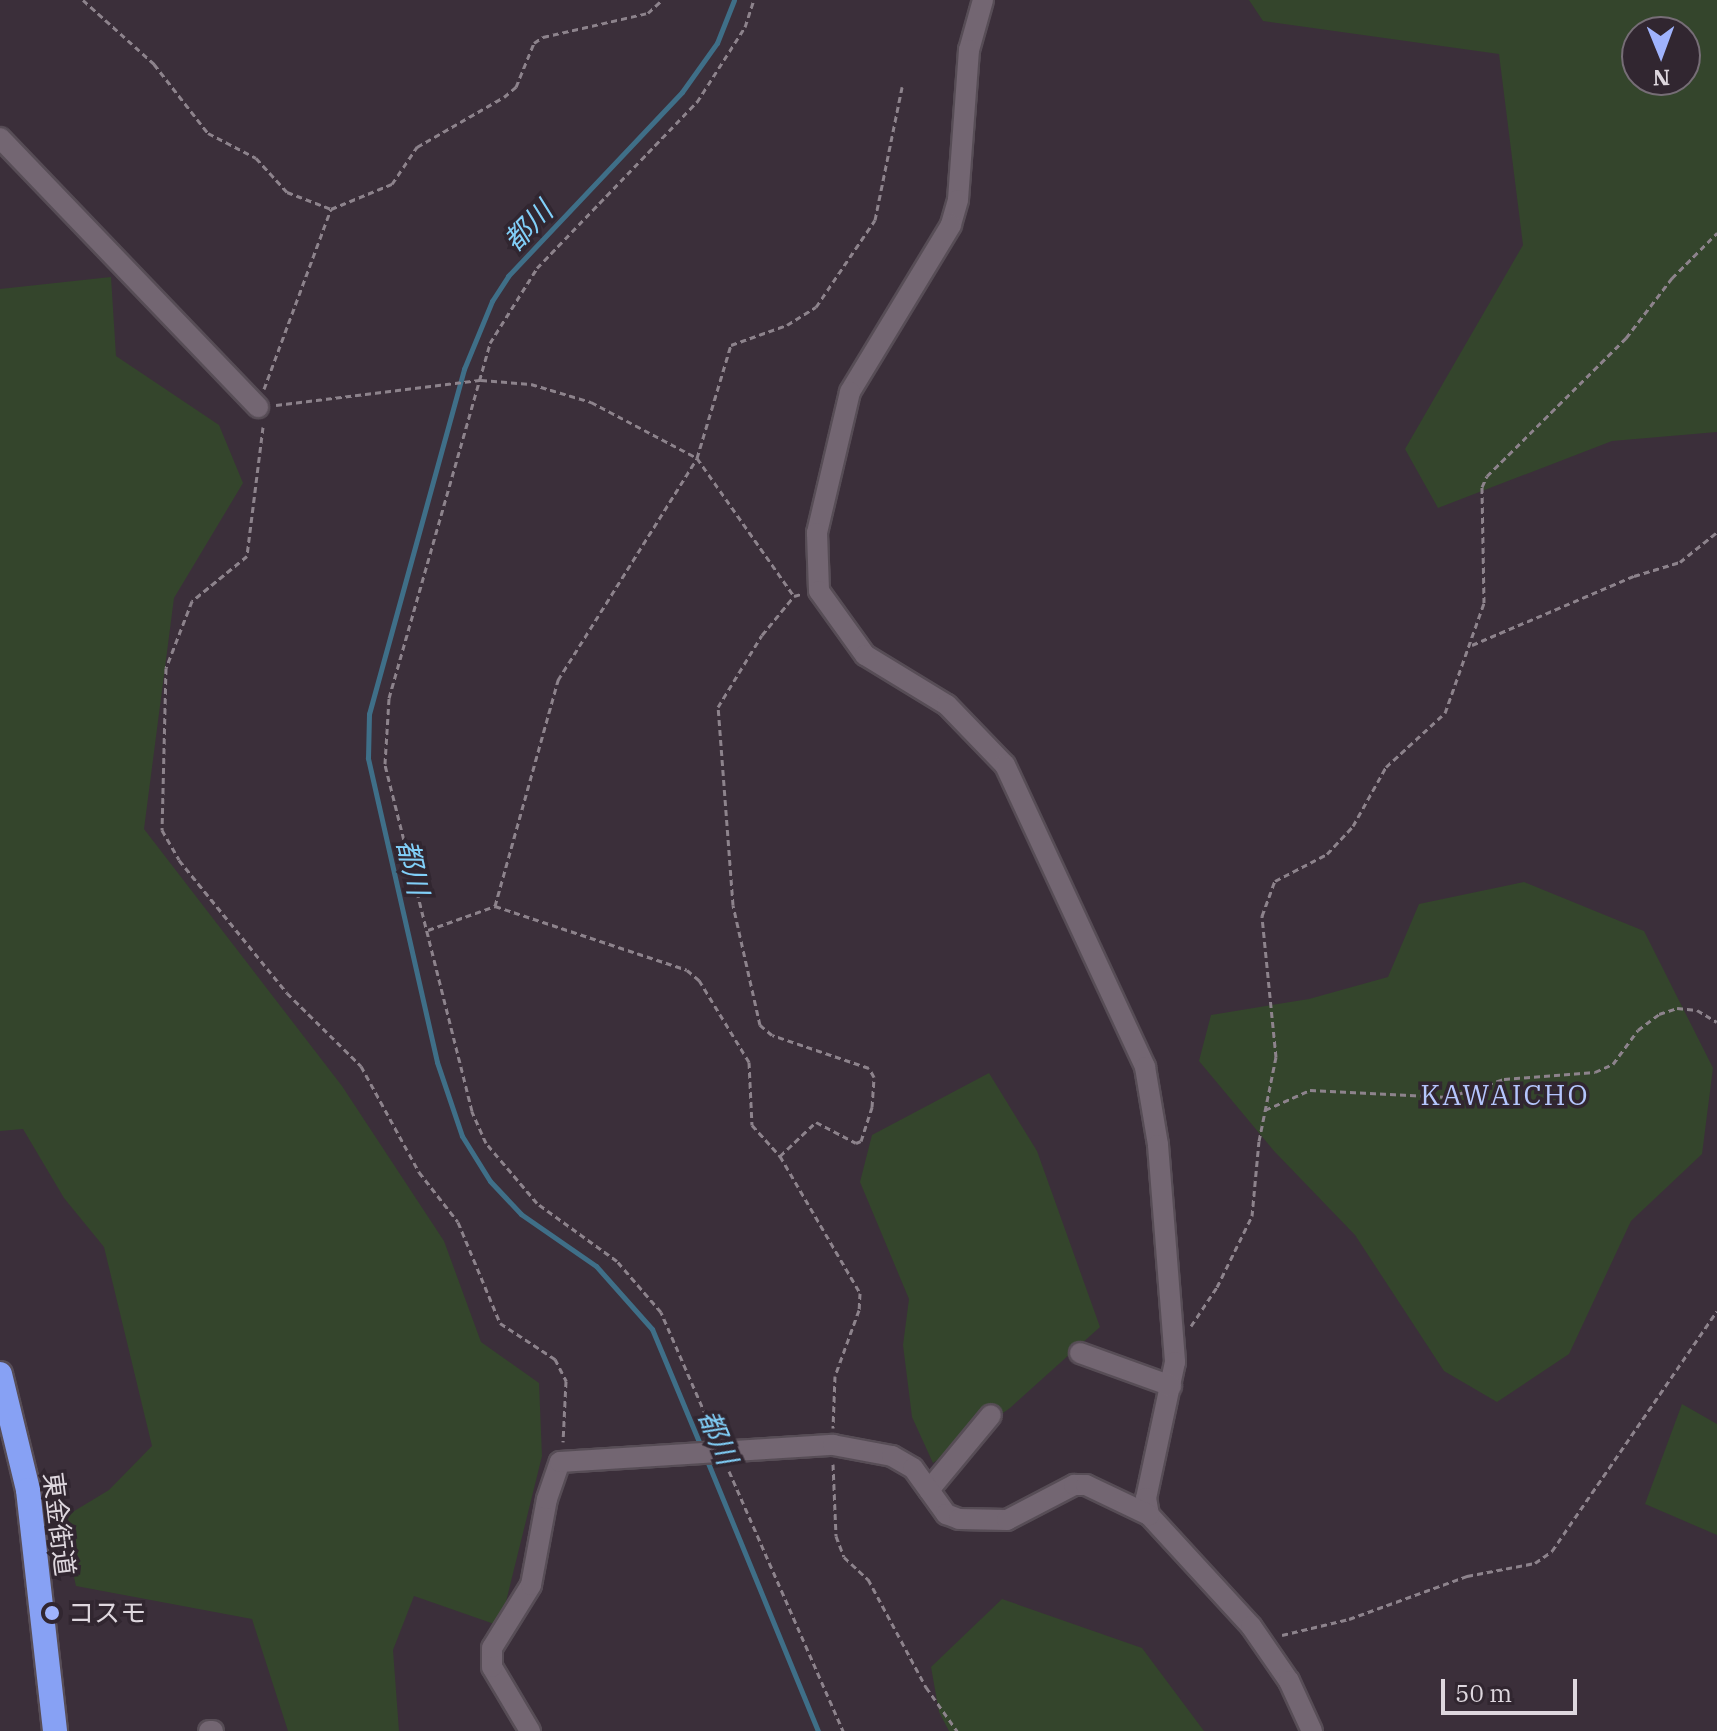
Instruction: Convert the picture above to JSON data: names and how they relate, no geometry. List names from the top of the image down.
{
  "streets": {
    "highway": ["東金街道"]
  },
  "districts": ["KAWAICHO"],
  "water": ["都川"],
  "places": ["コスモ"],
  "scale_bar": "50 m",
  "north": "bottom"
}
